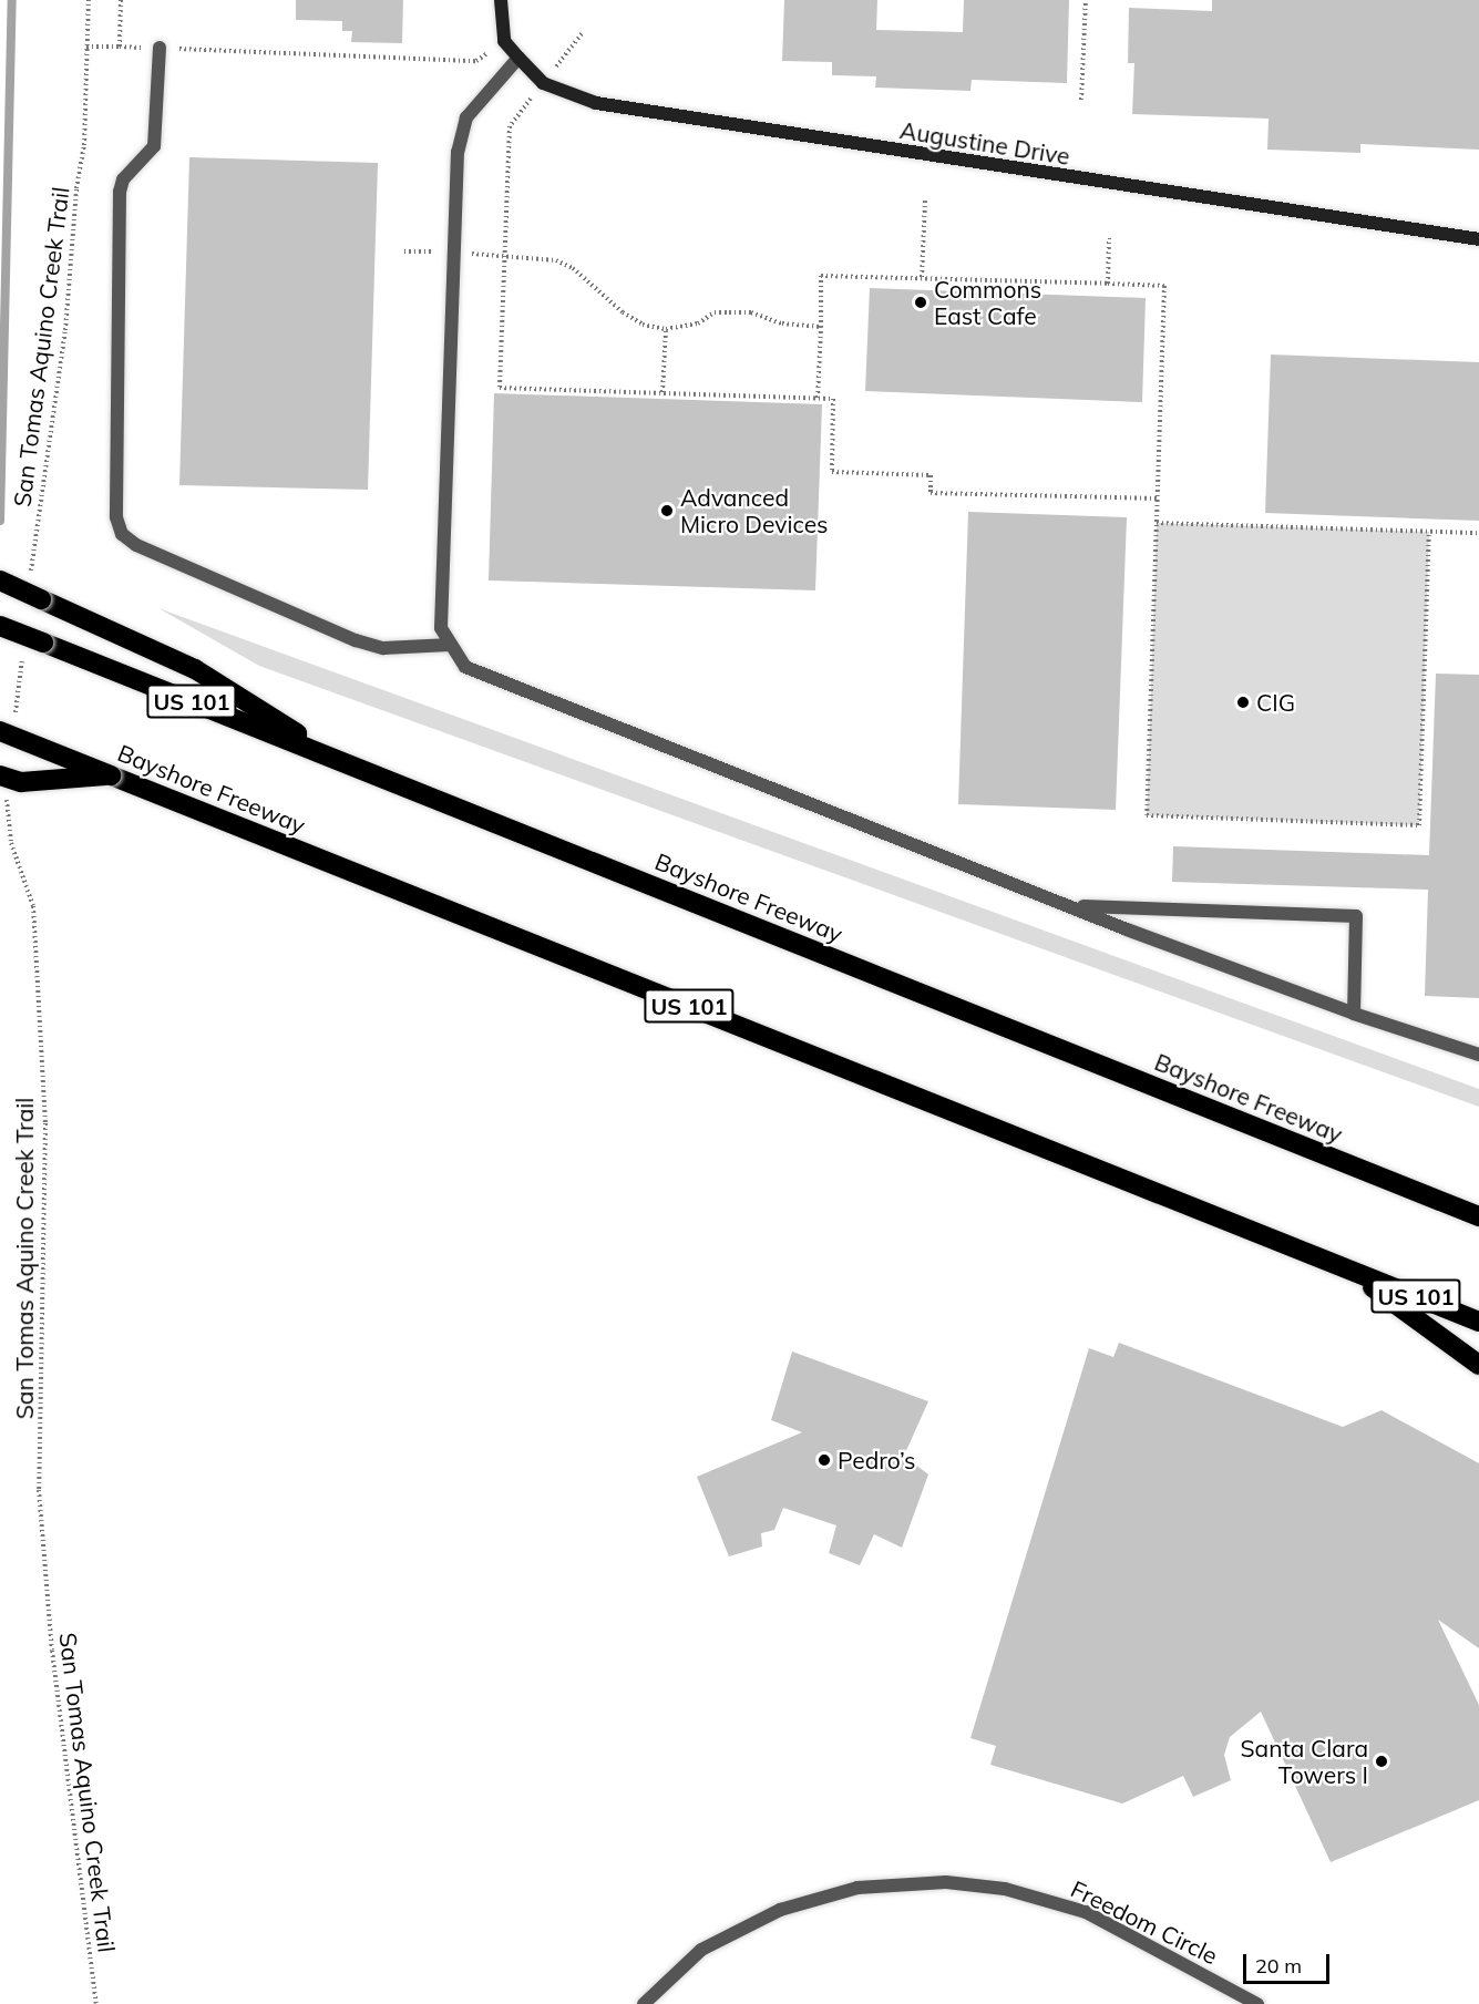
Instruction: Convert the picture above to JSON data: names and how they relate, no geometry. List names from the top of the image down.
{
  "streets": {
    "highway": ["US 101", "Bayshore Freeway"],
    "street": ["Augustine Drive", "Freedom Circle"],
    "path": ["San Tomas Aquino Creek Trail"]
  },
  "places": [
    "Commons East Cafe",
    "Advanced Micro Devices",
    "CIG",
    "Pedro’s",
    "Santa Clara Towers I"
  ],
  "scale_bar": "20 m"
}
